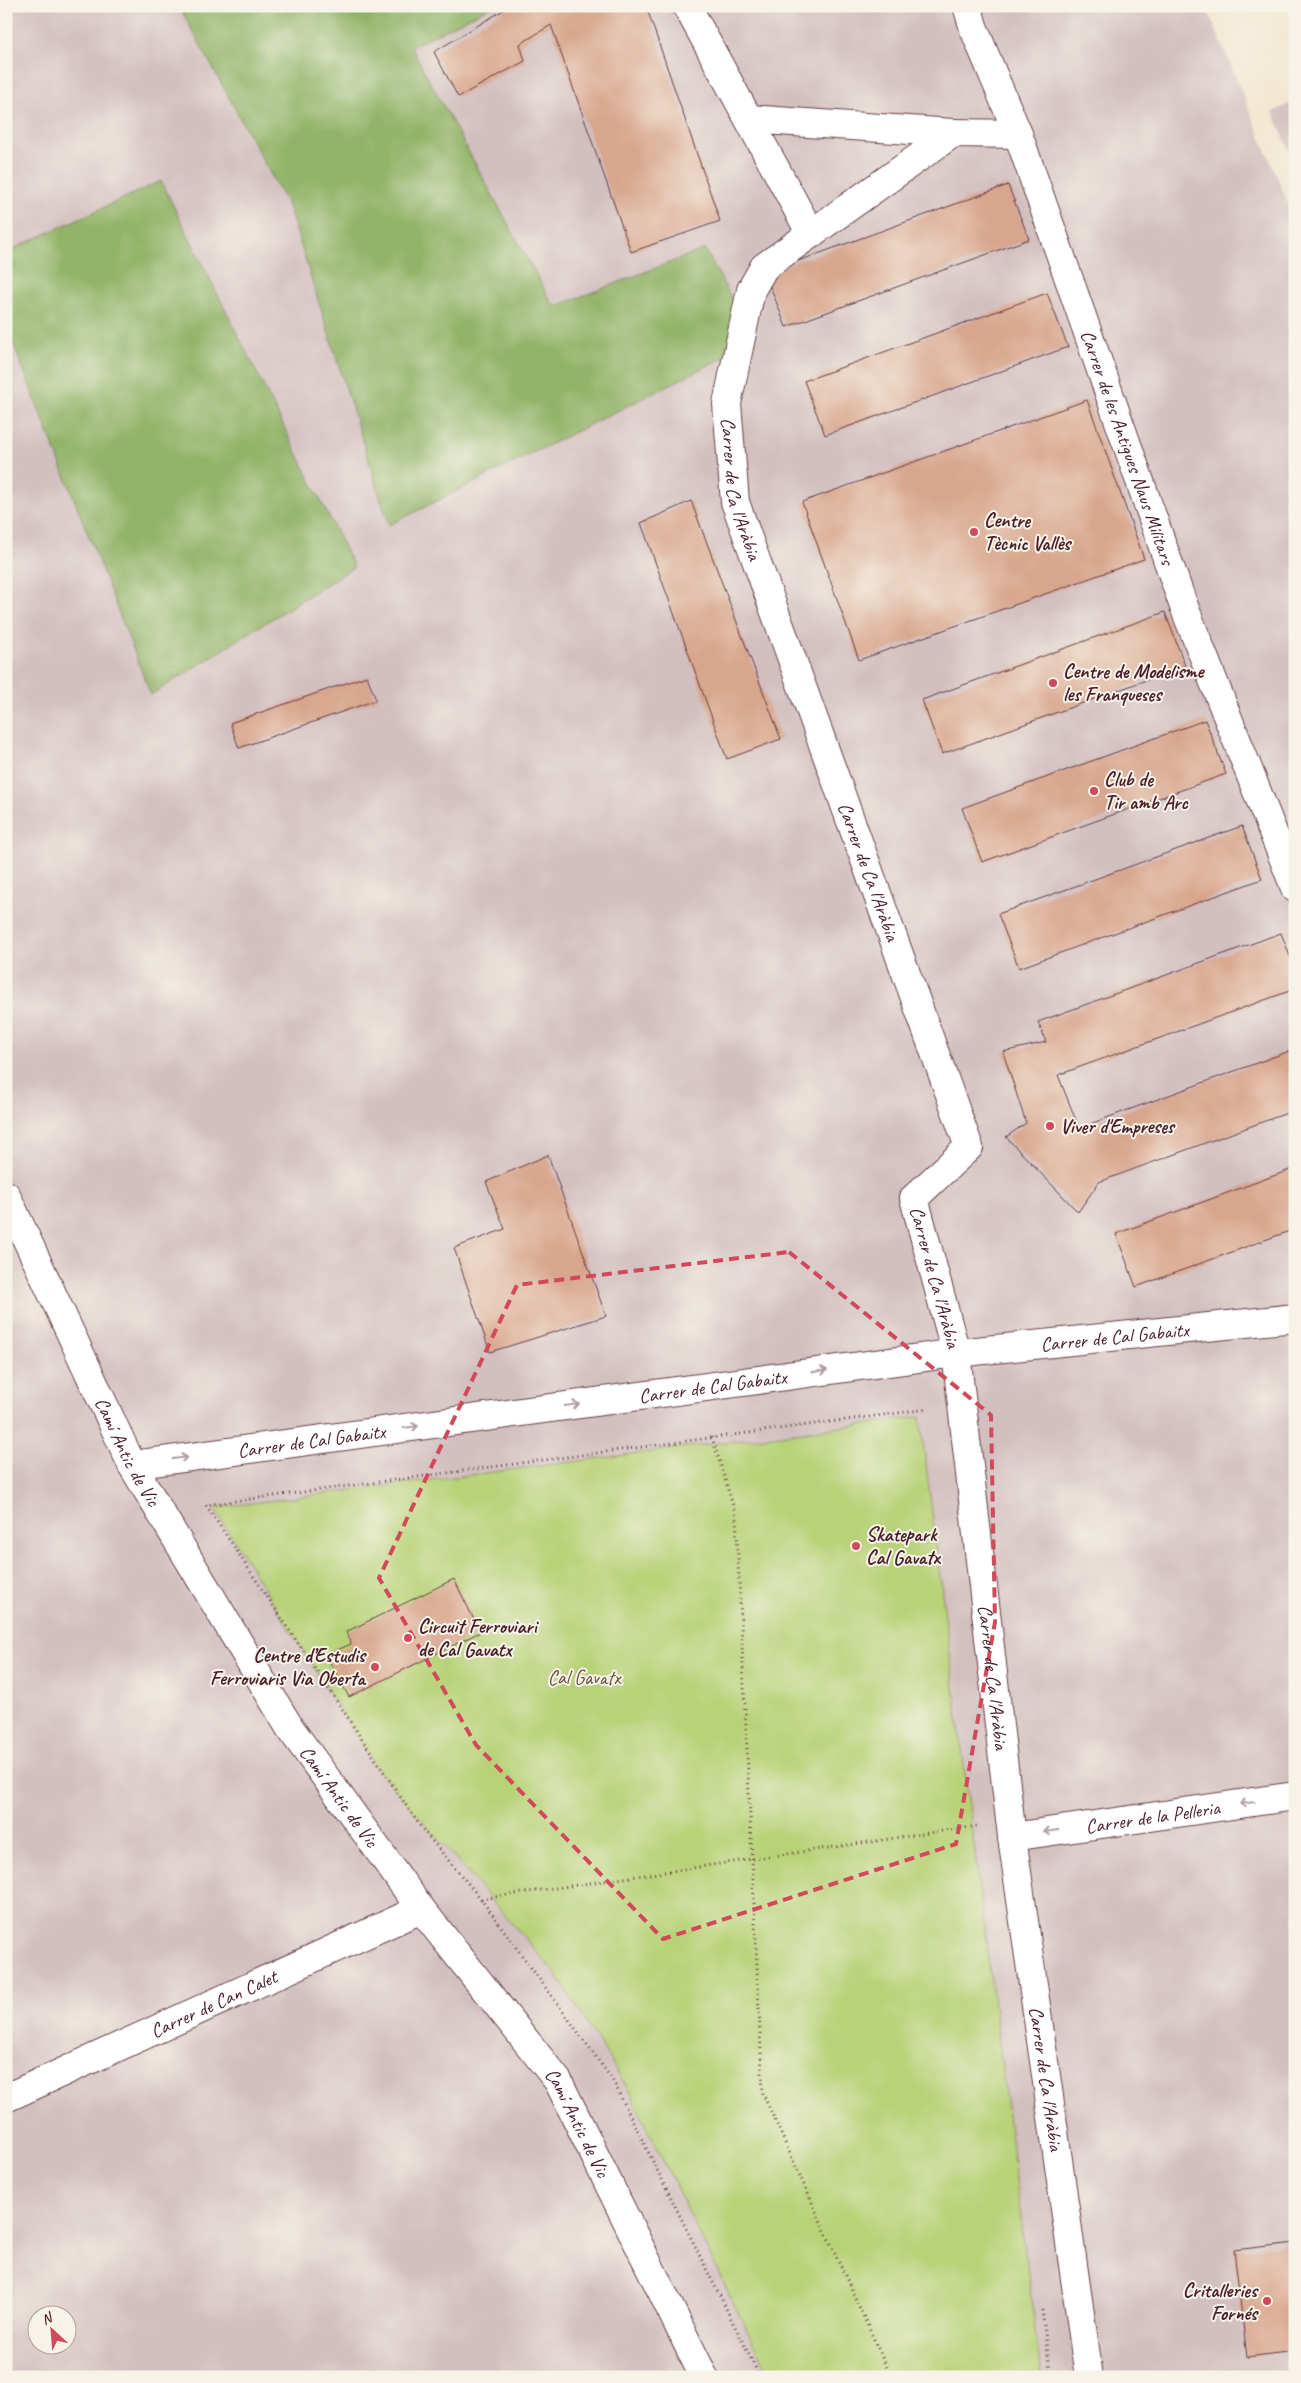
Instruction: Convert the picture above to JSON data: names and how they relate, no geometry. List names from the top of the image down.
{
  "streets": {
    "street": [
      "Carrer de les Antigues Naus Militars",
      "Carrer de Ca l'Aràbia",
      "Carrer de Cal Gabaitx",
      "Camí Antic de Vic",
      "Carrer de la Pelleria",
      "Carrer de Can Calet"
    ]
  },
  "crossings": [
    ["Carrer de Ca l'Aràbia", "Carrer de Cal Gabaitx"],
    ["Carrer de Ca l'Aràbia", "Carrer de la Pelleria"],
    ["Carrer de Cal Gabaitx", "Camí Antic de Vic"],
    ["Camí Antic de Vic", "Carrer de Can Calet"]
  ],
  "one_way": ["Carrer de Cal Gabaitx", "Carrer de la Pelleria"],
  "parks": ["Cal Gavatx"],
  "places": [
    "Centre Tècnic Vallès",
    "Centre de Modelisme les Franqueses",
    "Club de Tir amb Arc",
    "Viver d'Empreses",
    "Skatepark Cal Gavatx",
    "Circuit Ferroviari de Cal Gavatx",
    "Centre d’Estudis Ferroviaris Via Oberta",
    "Critalleries Fornés"
  ],
  "north": "top left"
}
